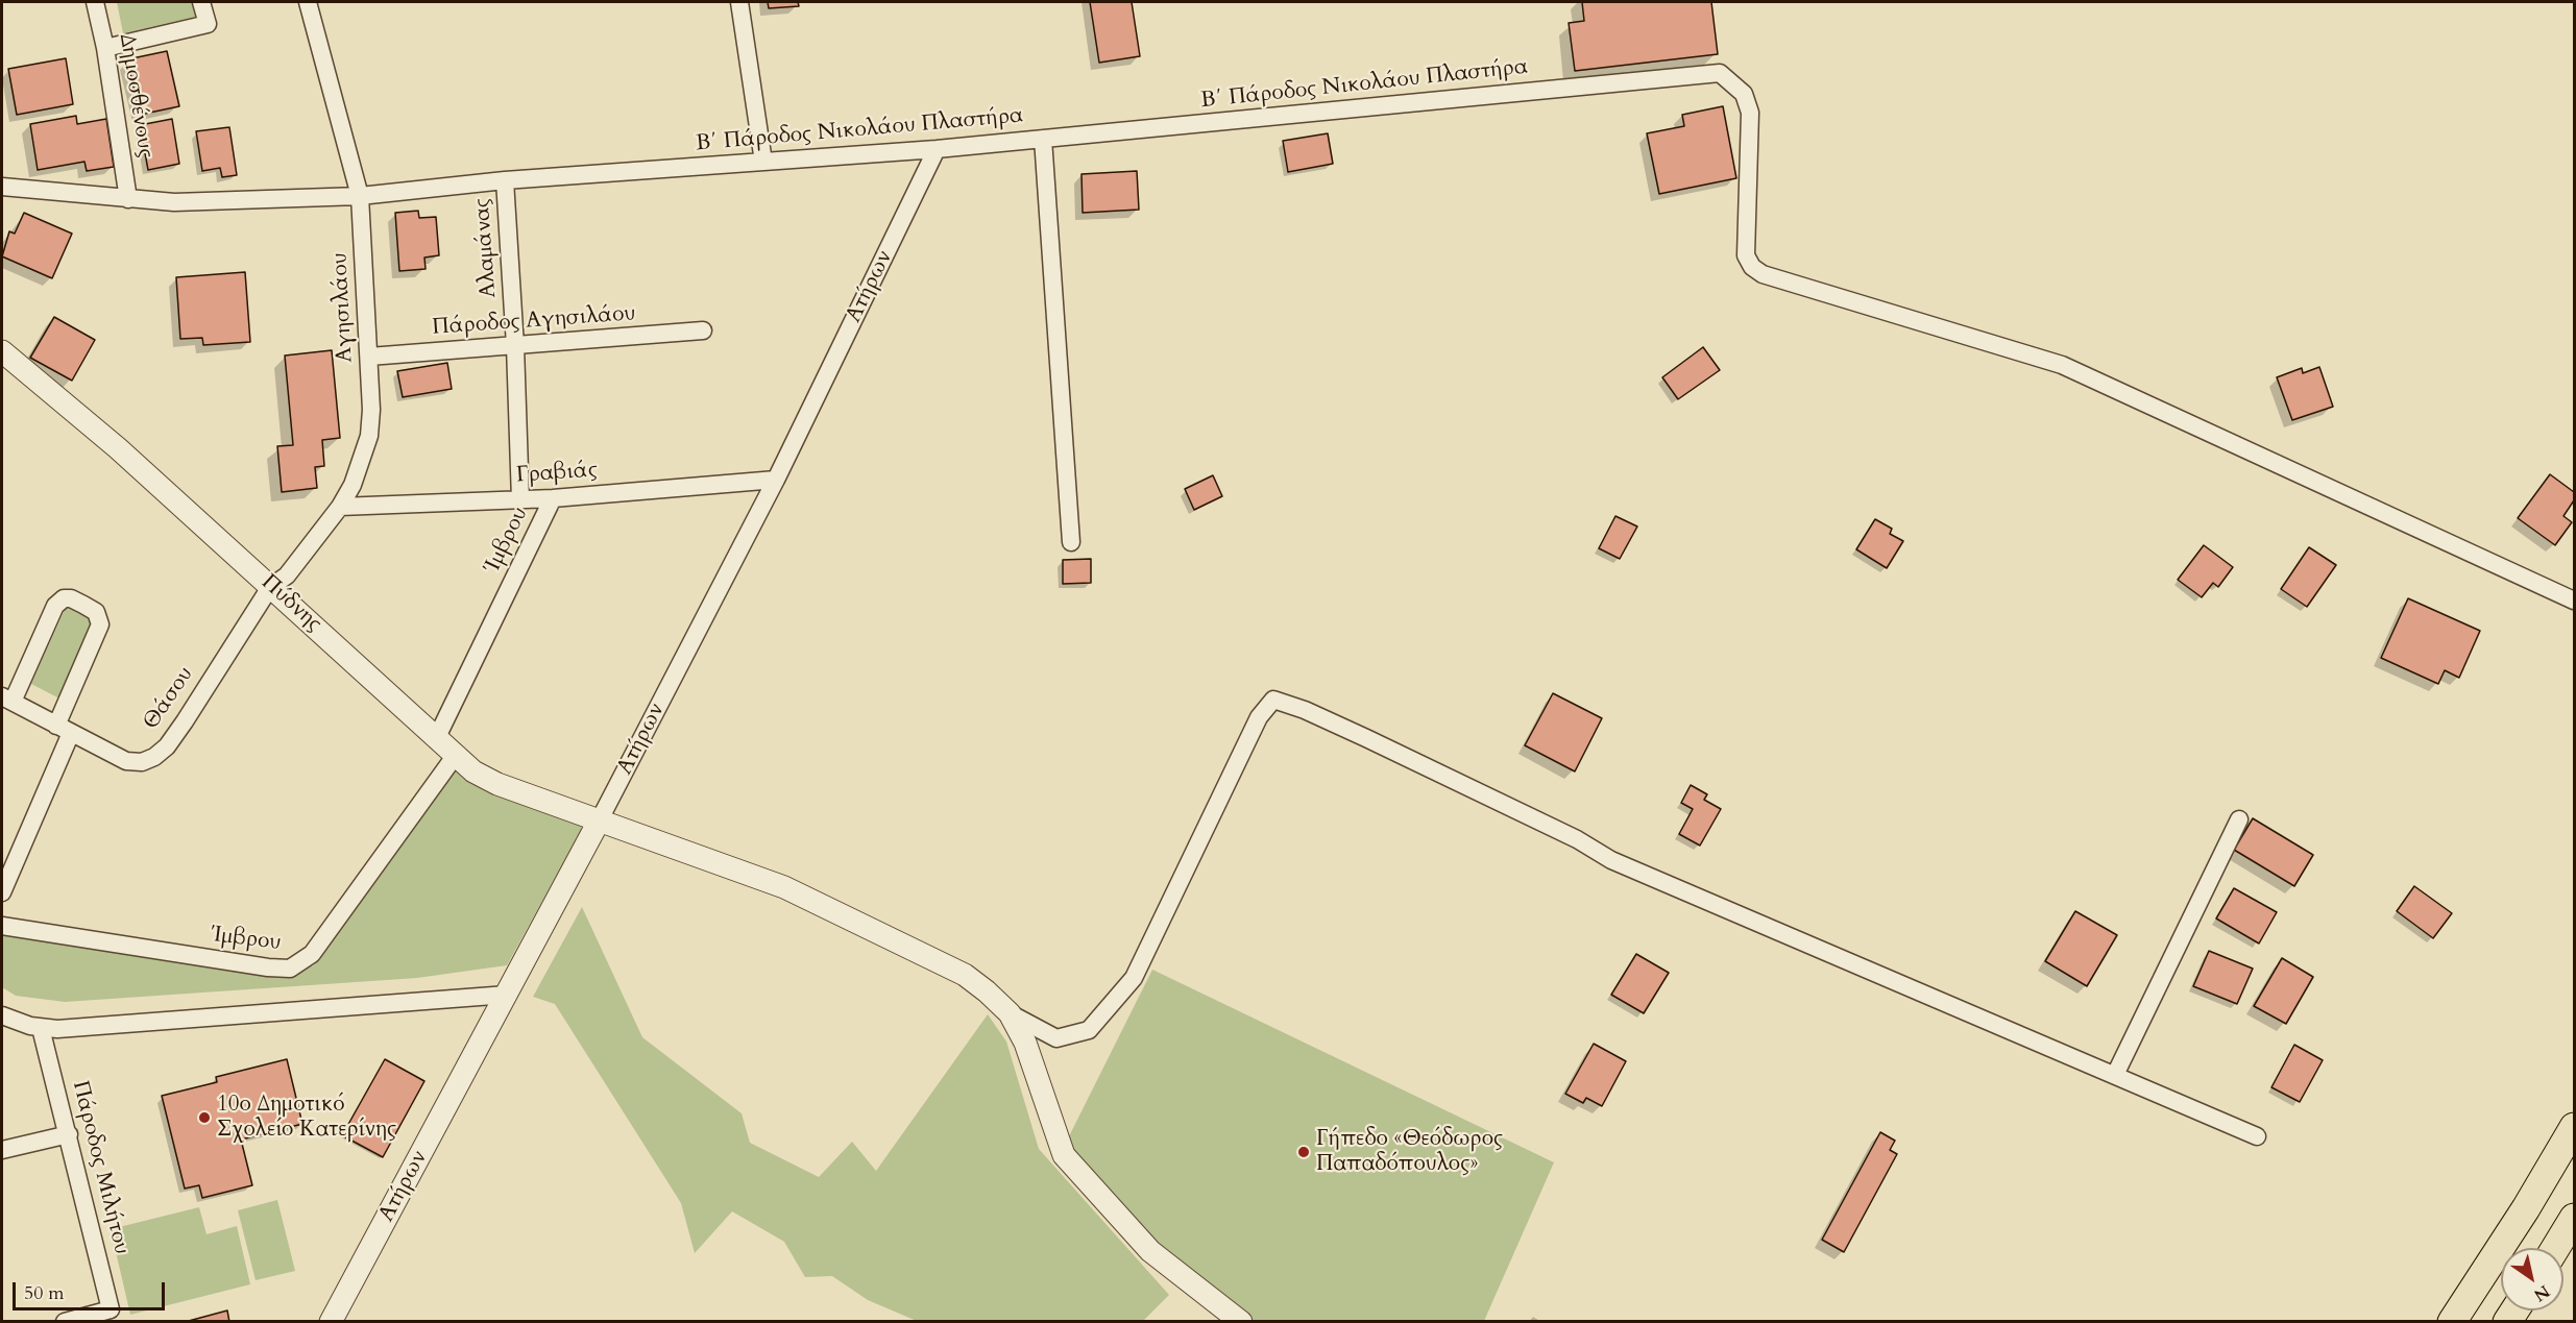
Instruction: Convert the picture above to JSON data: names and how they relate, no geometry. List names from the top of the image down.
{
  "streets": {
    "street": [
      "Β΄ Πάροδος Νικολάου Πλαστήρα",
      "Δημοσθένους",
      "Αλαμάνας",
      "Ατήρων",
      "Αγησιλάου",
      "Πάροδος Αγησιλάου",
      "Γραβιάς",
      "Ίμβρου",
      "Πύδνης",
      "Θάσου",
      "Πάροδος Μιλήτου"
    ]
  },
  "crossings": [
    ["Β΄ Πάροδος Νικολάου Πλαστήρα", "Δημοσθένους"],
    ["Β΄ Πάροδος Νικολάου Πλαστήρα", "Αλαμάνας"],
    ["Β΄ Πάροδος Νικολάου Πλαστήρα", "Ατήρων"],
    ["Β΄ Πάροδος Νικολάου Πλαστήρα", "Αγησιλάου"],
    ["Αλαμάνας", "Πάροδος Αγησιλάου"],
    ["Αλαμάνας", "Γραβιάς"],
    ["Ατήρων", "Γραβιάς"],
    ["Ατήρων", "Πύδνης"],
    ["Αγησιλάου", "Πάροδος Αγησιλάου"],
    ["Αγησιλάου", "Γραβιάς"],
    ["Αγησιλάου", "Πύδνης"],
    ["Αγησιλάου", "Θάσου"],
    ["Γραβιάς", "Ίμβρου"],
    ["Ίμβρου", "Πύδνης"],
    ["Πύδνης", "Θάσου"]
  ],
  "places": ["10ο Δημοτικό Σχολείο Κατερίνης", "Γήπεδο «Θεόδωρος Παπαδόπουλος»"],
  "scale_bar": "50 m",
  "north": "bottom right"
}
